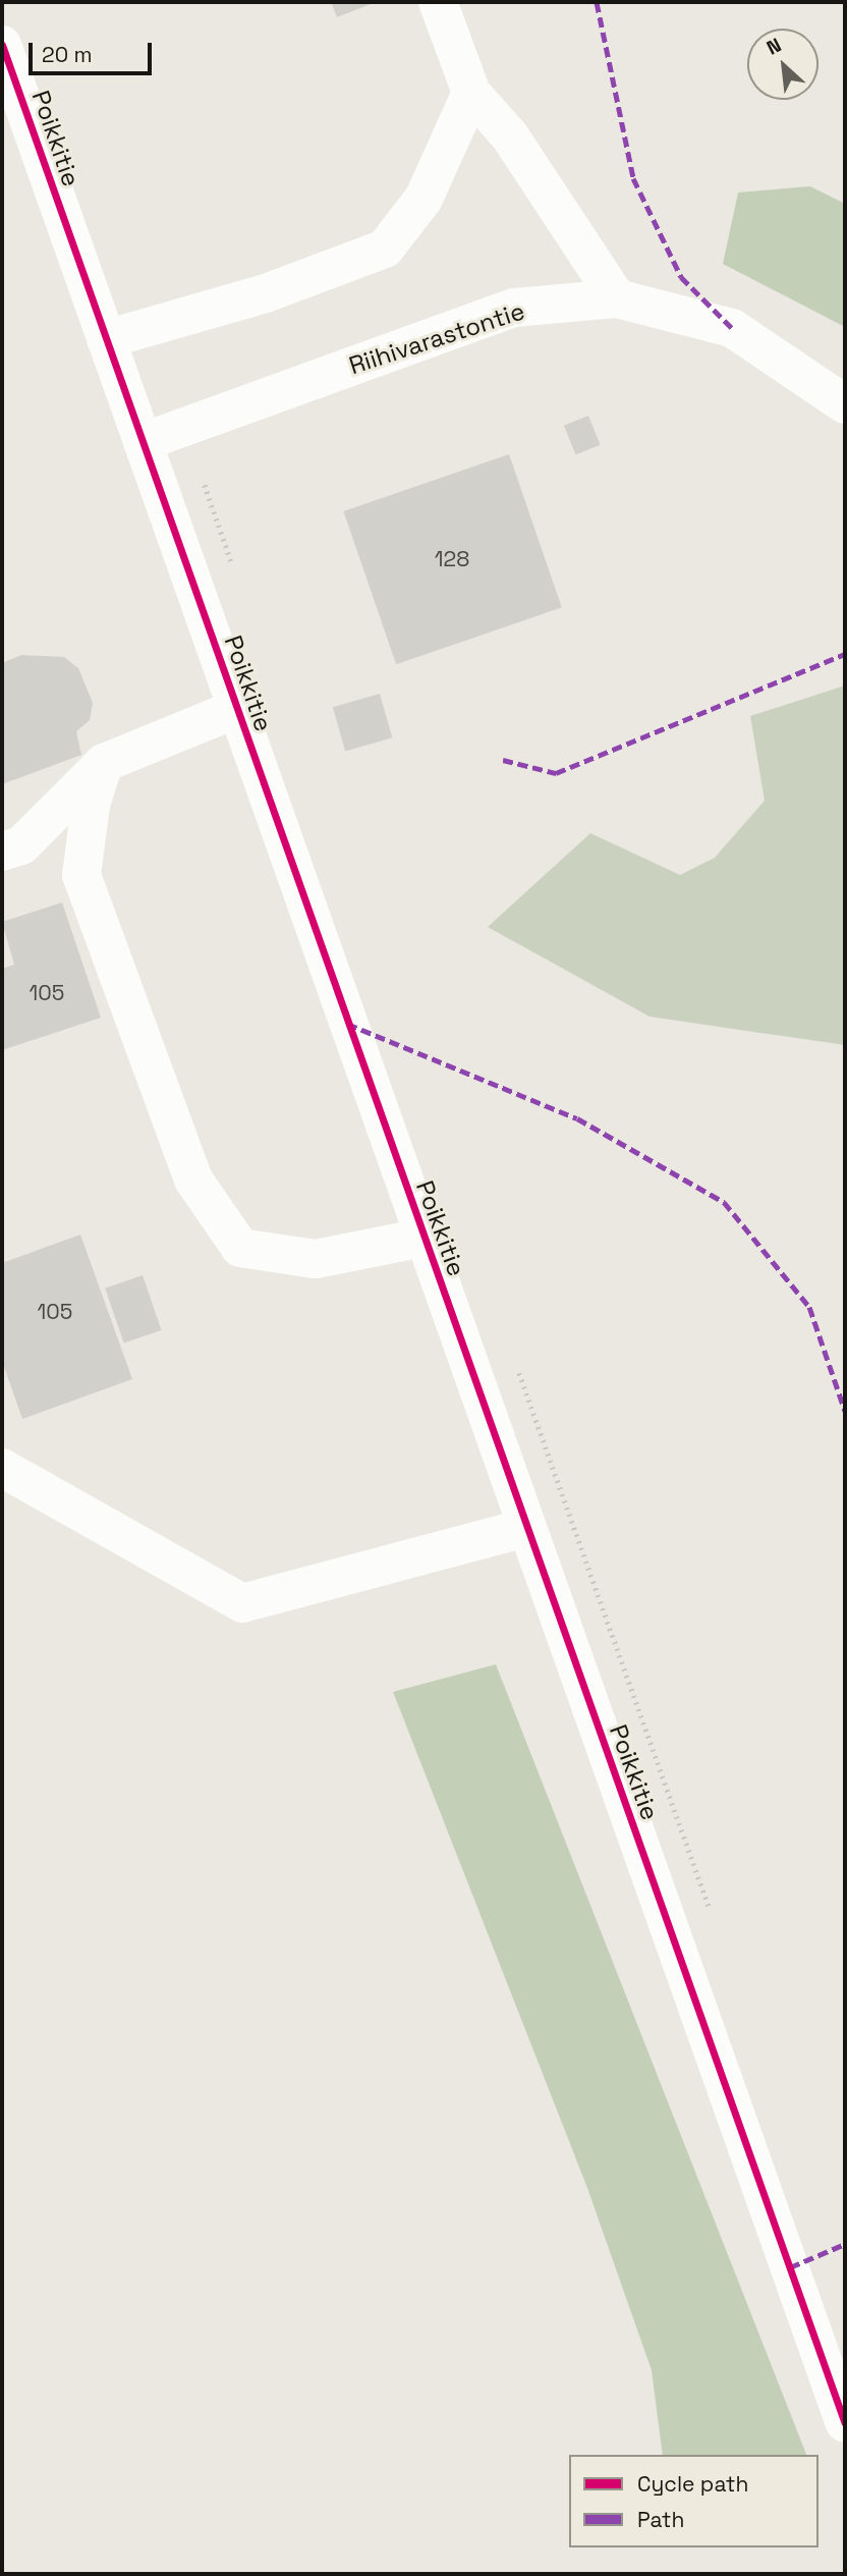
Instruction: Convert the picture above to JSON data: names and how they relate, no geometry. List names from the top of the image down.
{
  "streets": {
    "street": ["Poikkitie", "Riihivarastontie"]
  },
  "crossings": [
    ["Poikkitie", "Riihivarastontie"]
  ],
  "house_numbers": ["128", "105", "105"],
  "legend": ["Cycle path", "Path"],
  "scale_bar": "20 m",
  "north": "top left"
}
